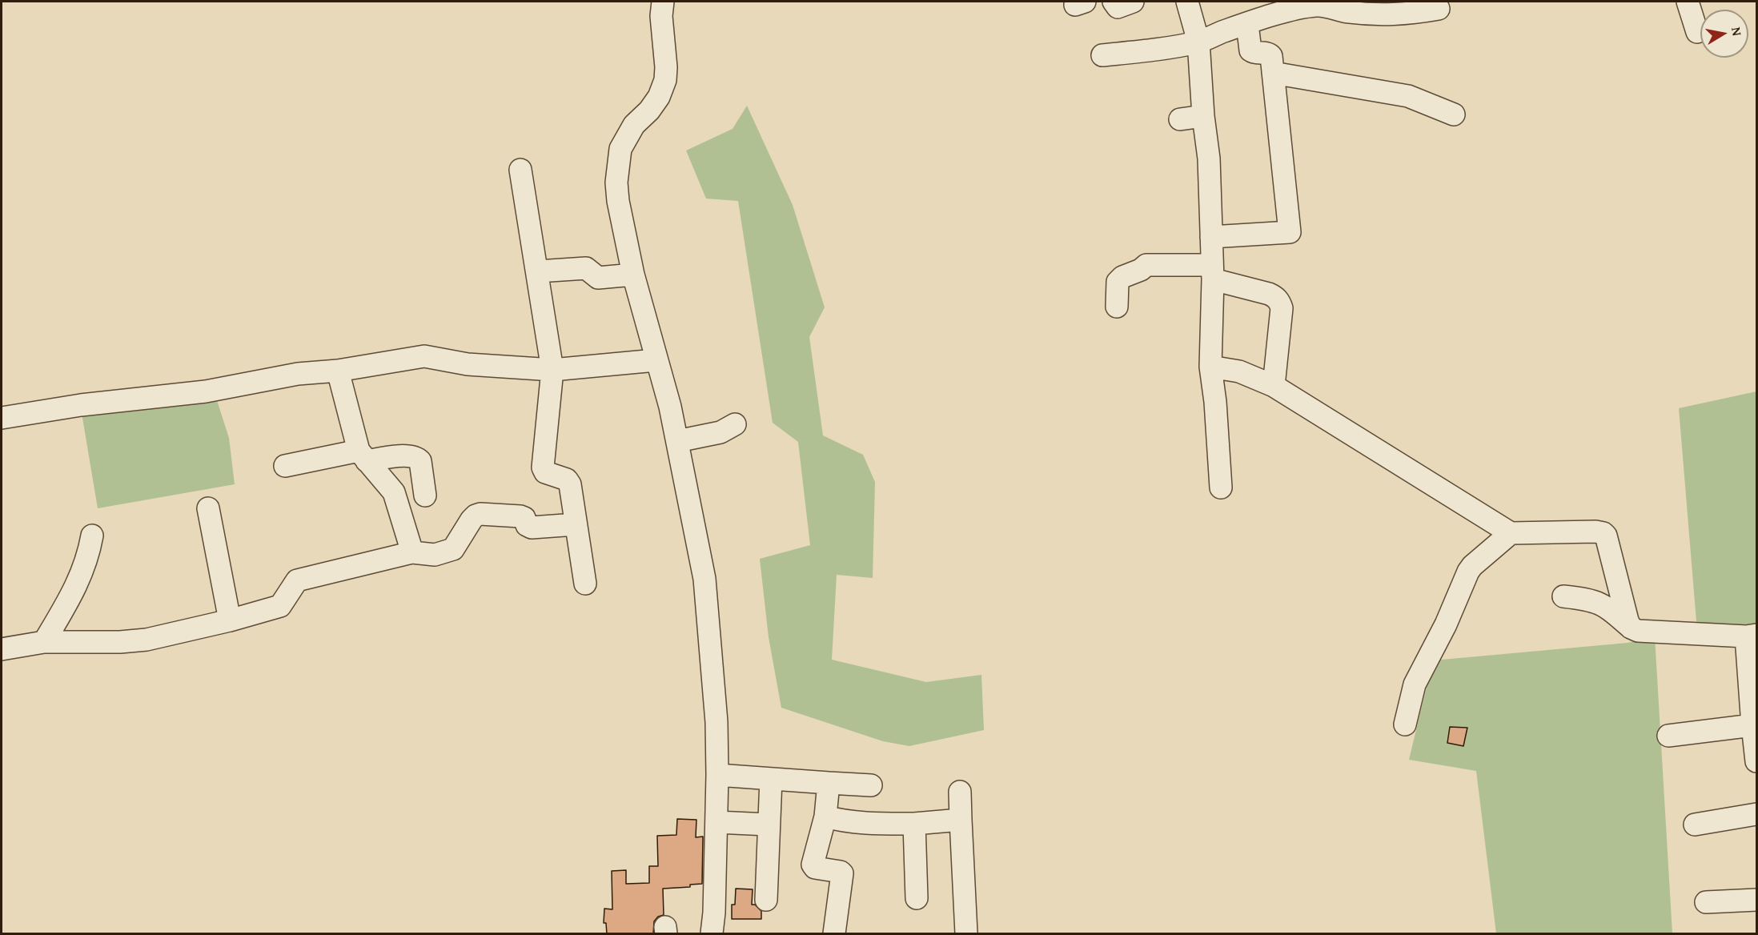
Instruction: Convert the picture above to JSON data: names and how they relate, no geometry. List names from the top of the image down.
{
  "north": "right"
}
